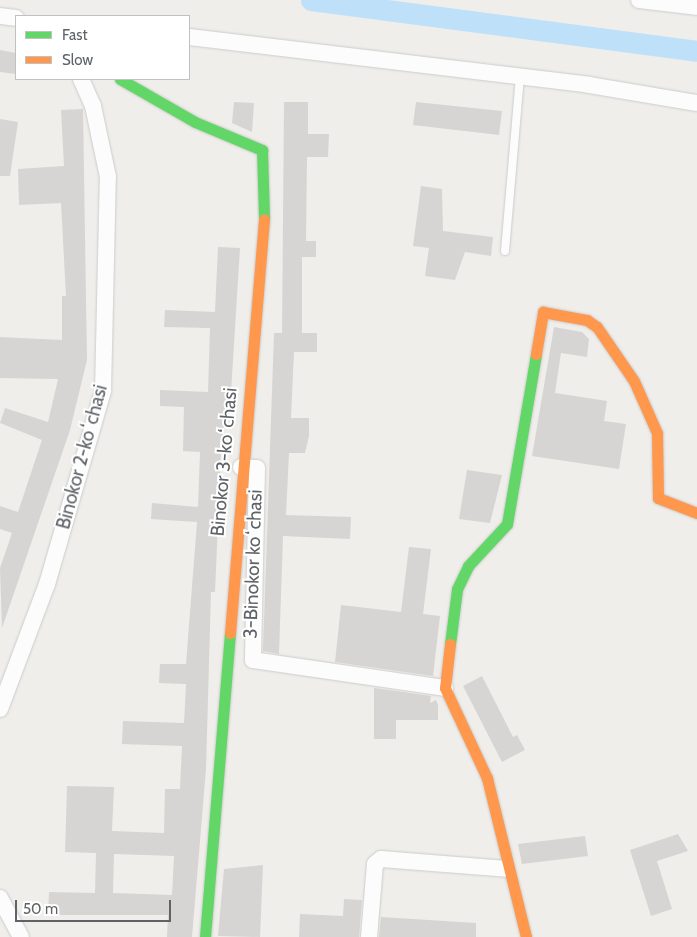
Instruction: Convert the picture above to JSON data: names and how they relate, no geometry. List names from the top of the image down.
{
  "streets": {
    "street": ["Binokor 2-koʻchasi", "Binokor 3-koʻchasi", "3-Binokor koʻchasi"]
  },
  "crossings": [
    ["Binokor 3-koʻchasi", "3-Binokor koʻchasi"]
  ],
  "legend": ["Fast", "Slow"],
  "scale_bar": "50 m"
}
